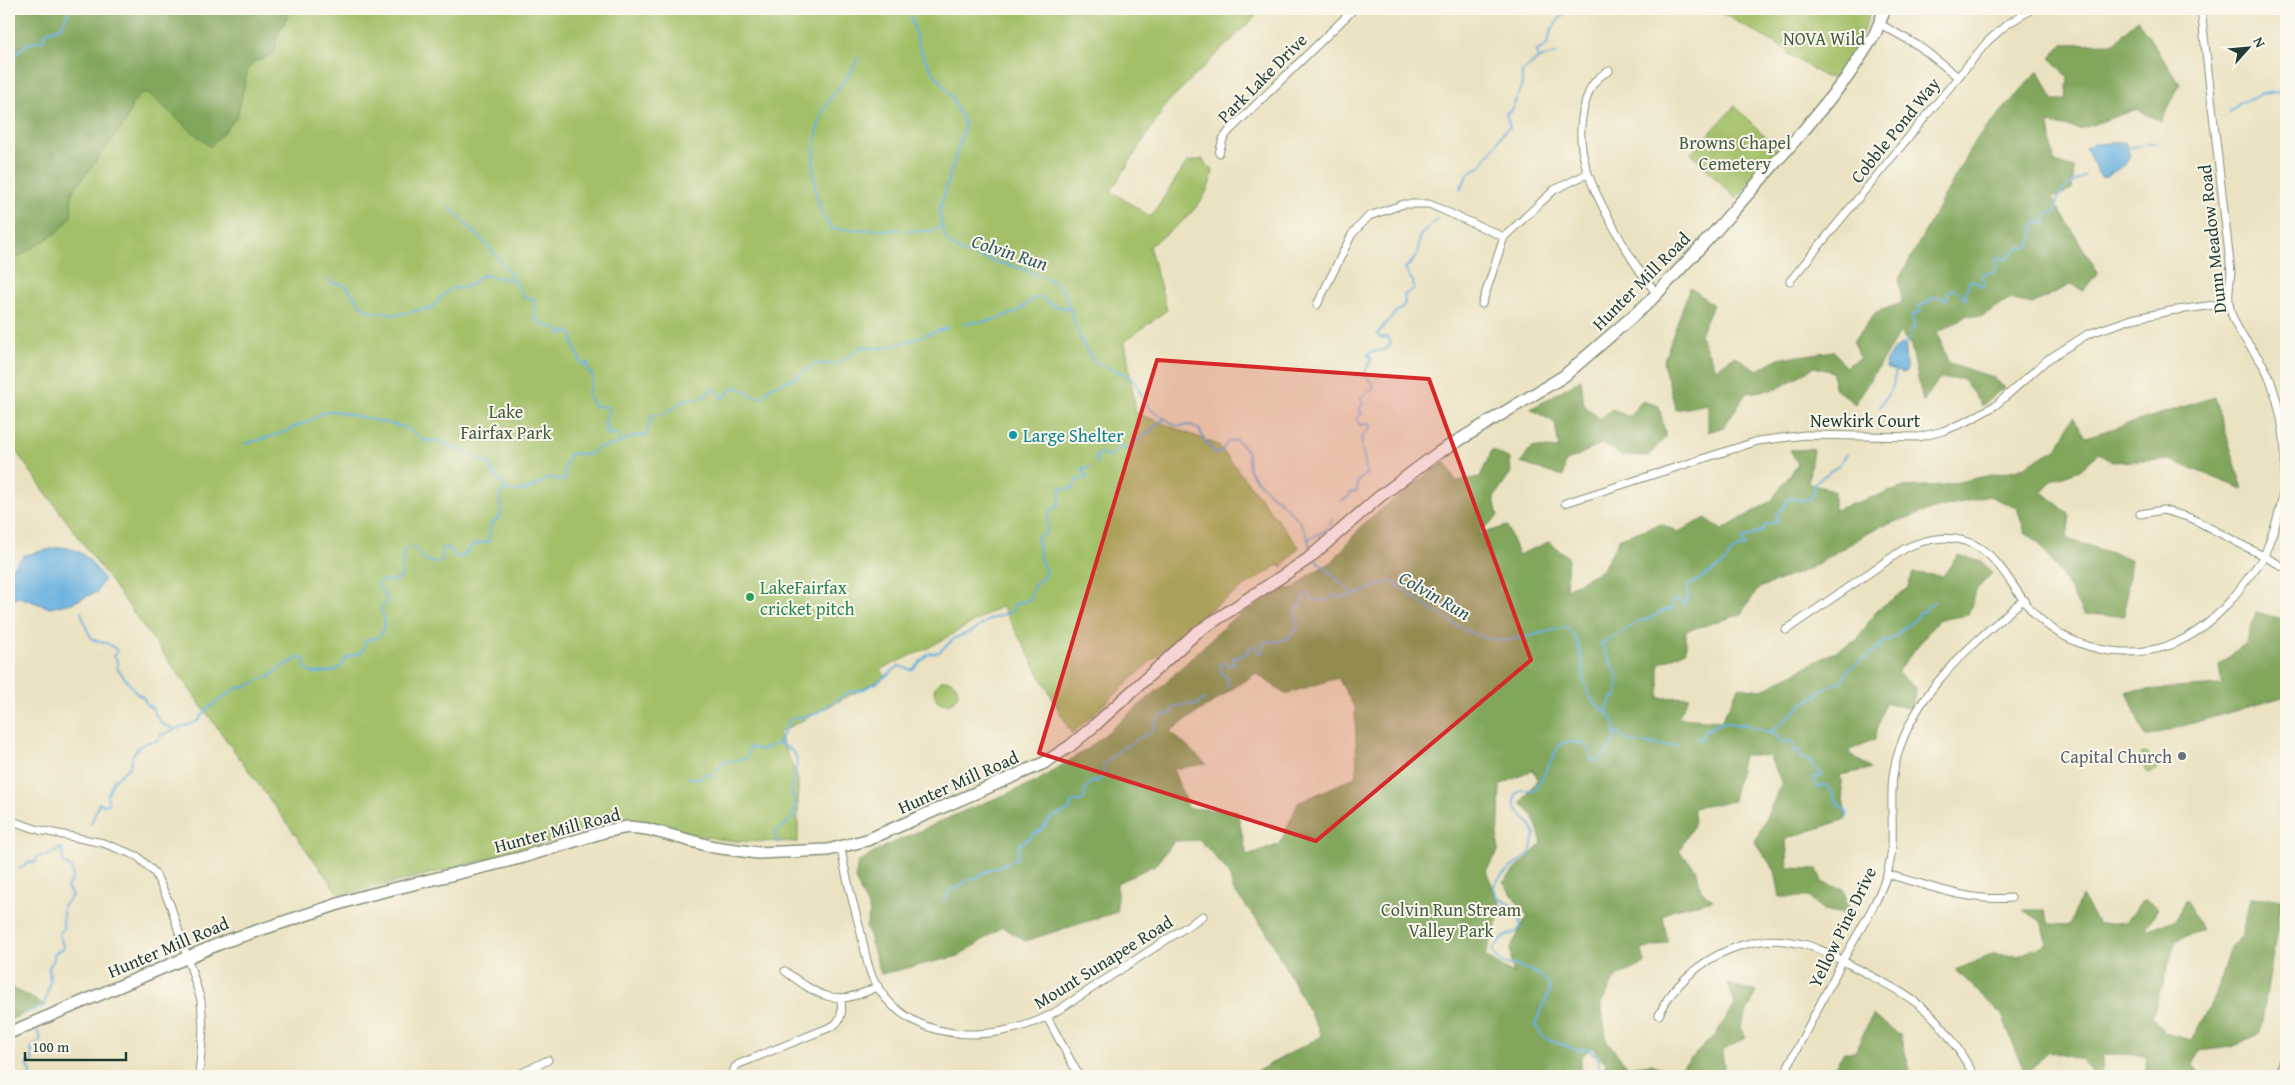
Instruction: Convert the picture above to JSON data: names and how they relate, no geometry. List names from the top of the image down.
{
  "streets": {
    "main road": ["Hunter Mill Road"],
    "street": [
      "Park Lake Drive",
      "Cobble Pond Way",
      "Dunn Meadow Road",
      "Newkirk Court",
      "Yellow Pine Drive",
      "Mount Sunapee Road"
    ]
  },
  "crossings": [
    ["Dunn Meadow Road", "Newkirk Court"],
    ["Dunn Meadow Road", "Yellow Pine Drive"],
    ["Hunter Mill Road", "Mount Sunapee Road"]
  ],
  "water": ["Colvin Run"],
  "parks": [
    "NOVA Wild",
    "Browns Chapel Cemetery",
    "Lake Fairfax Park",
    "Colvin Run Stream Valley Park"
  ],
  "places": ["Large Shelter", "LakeFairfax cricket pitch", "Capital Church"],
  "scale_bar": "100 m",
  "north": "top right"
}
